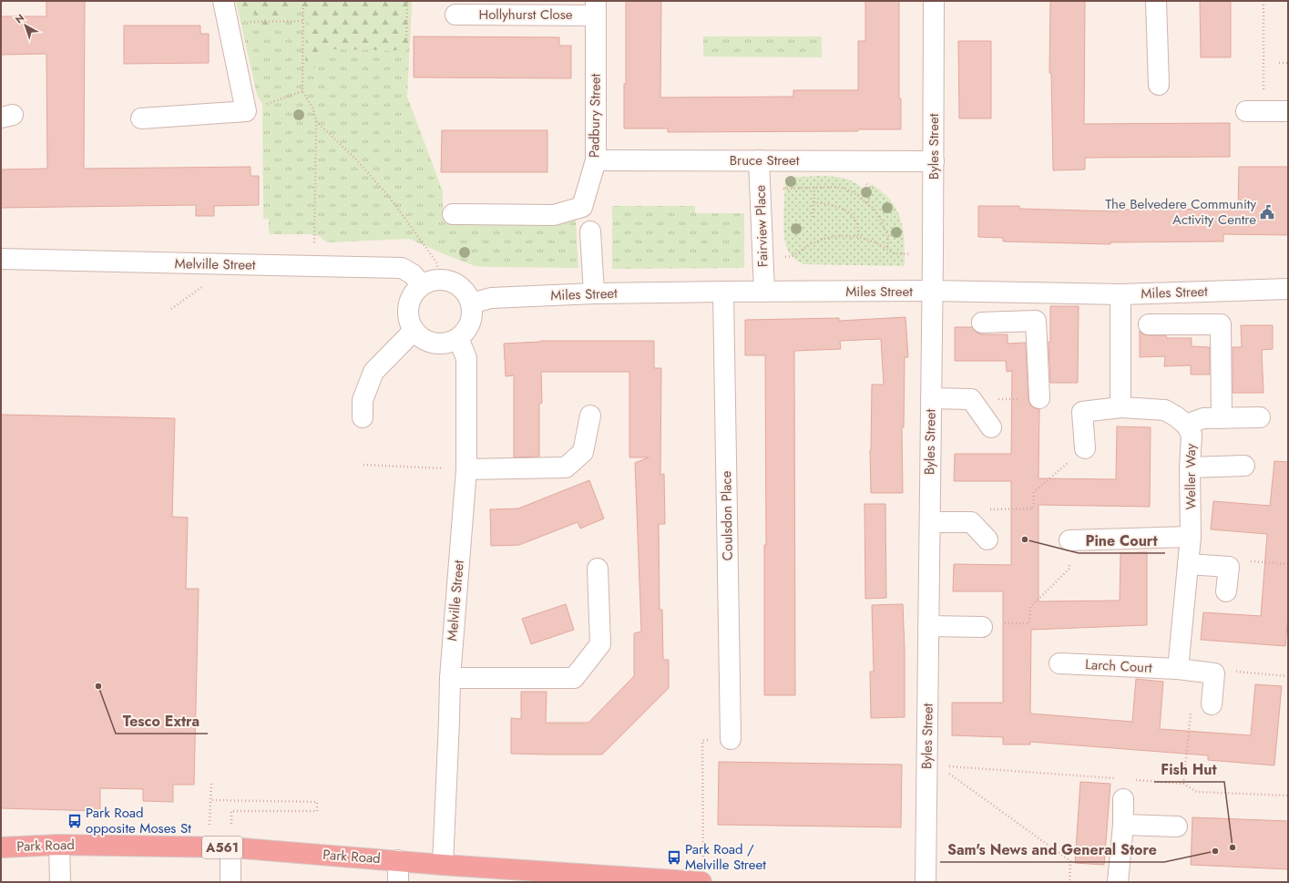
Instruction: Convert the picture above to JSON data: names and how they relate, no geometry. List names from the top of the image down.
{
  "streets": {
    "highway": ["Park Road", "A561"],
    "street": [
      "Hollyhurst Close",
      "Padbury Street",
      "Byles Street",
      "Bruce Street",
      "Fairview Place",
      "Melville Street",
      "Miles Street",
      "Weller Way",
      "Coulsdon Place",
      "Larch Court"
    ]
  },
  "crossings": [
    ["Hollyhurst Close", "Padbury Street"],
    ["Padbury Street", "Bruce Street"],
    ["Byles Street", "Bruce Street"],
    ["Byles Street", "Miles Street"],
    ["Bruce Street", "Fairview Place"],
    ["Fairview Place", "Miles Street"],
    ["Melville Street", "Miles Street"],
    ["Melville Street", "Park Road"],
    ["Miles Street", "Coulsdon Place"],
    ["Weller Way", "Larch Court"]
  ],
  "places": {
    "public building": ["The Belvedere Community Activity Centre"],
    "other": [
      "Pine Court",
      "Tesco Extra",
      "Fish Hut",
      "Sam's News and General Store"
    ],
    "bus stop": ["Park Road opposite Moses St", "Park Road / Melville Street"]
  },
  "north": "top left"
}
